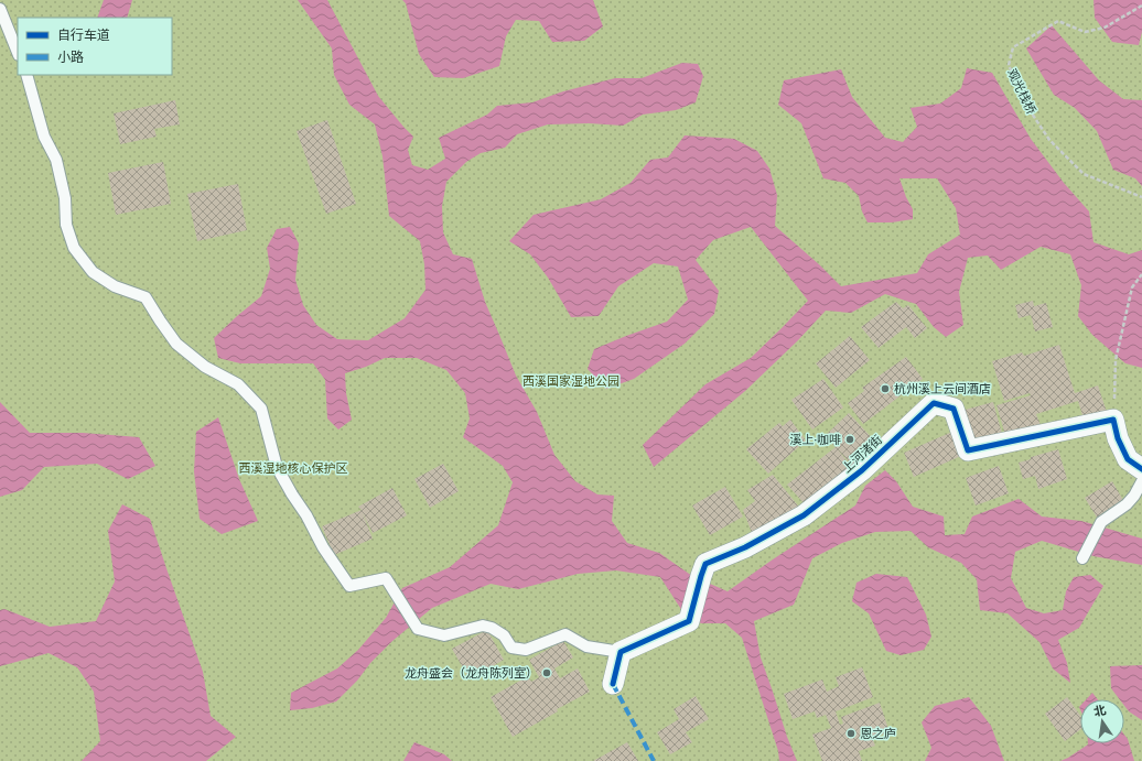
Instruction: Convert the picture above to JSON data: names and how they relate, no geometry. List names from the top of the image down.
{
  "streets": {
    "street": ["上河渚街"],
    "path": ["观光栈桥"]
  },
  "parks": ["西溪国家湿地公园", "西溪湿地核心保护区"],
  "places": [
    "杭州溪上云间酒店",
    "溪上·咖啡",
    "龙舟盛会（龙舟陈列室）",
    "恩之庐"
  ],
  "legend": ["自行车道", "小路"],
  "north": "top"
}
